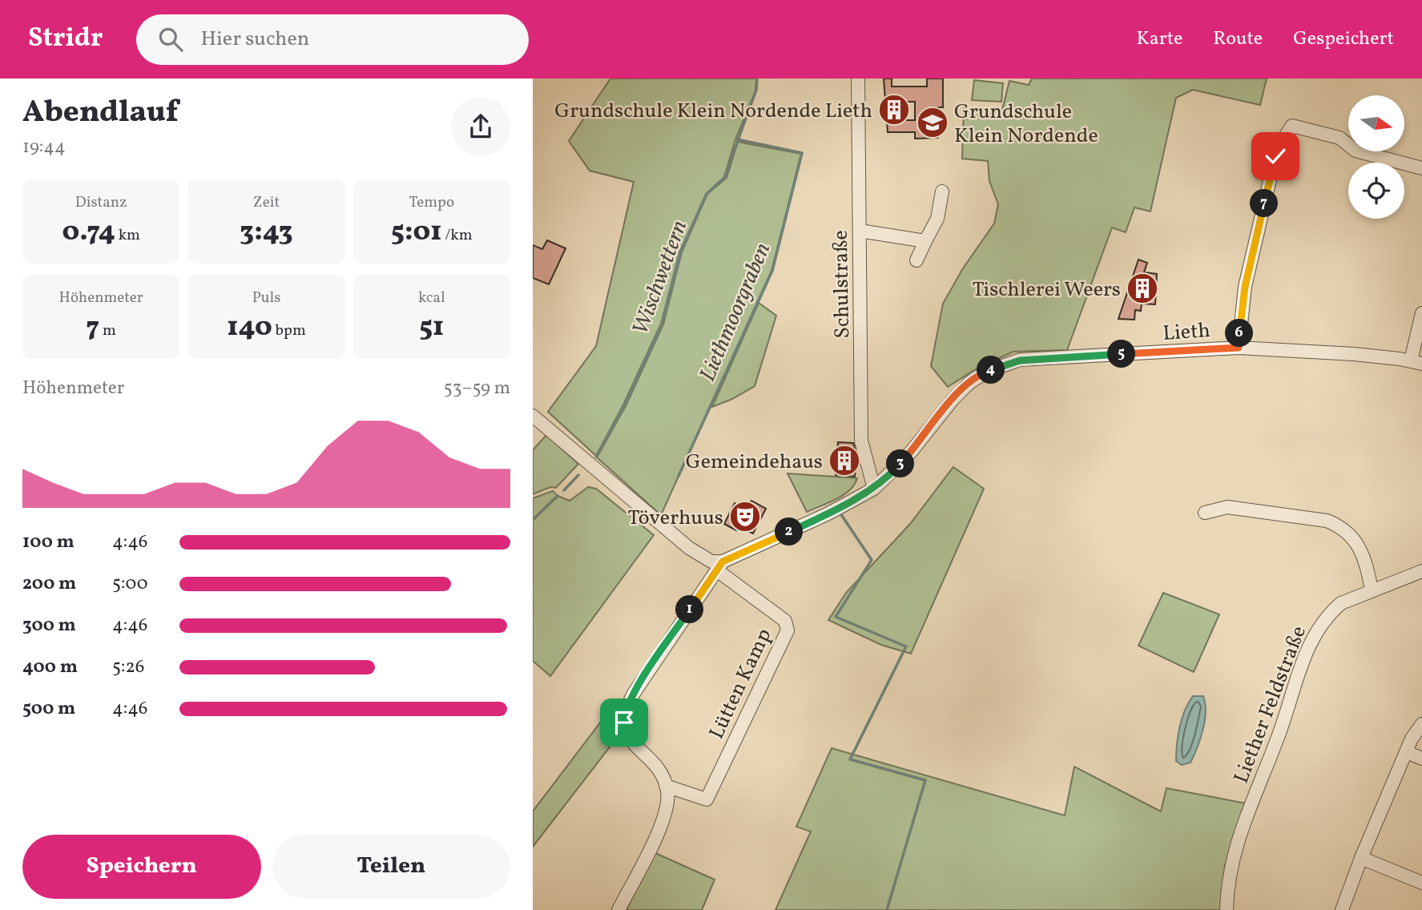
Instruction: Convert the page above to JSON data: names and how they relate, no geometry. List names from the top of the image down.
{
  "streets": {
    "street": [
      "Schulstraße",
      "Lieth",
      "Lütten Kamp",
      "Liether Feldstraße"
    ]
  },
  "crossings": [
    ["Schulstraße", "Lieth"],
    ["Lieth", "Lütten Kamp"]
  ],
  "water": ["Wischwettern", "Liethmoorgraben"],
  "places": {
    "building": ["Grundschule Klein Nordende Lieth", "Tischlerei Weers", "Gemeindehaus"],
    "school or university": ["Grundschule Klein Nordende"],
    "theatre": ["Töverhuus"]
  },
  "north": "right",
  "page": {
    "header": "Stridr",
    "search": "Hier suchen",
    "nav": ["Karte", "Route", "Gespeichert"],
    "heading": ["Abendlauf", "19:44"],
    "stats": [
      ["Distanz", "0.74 km"],
      ["Zeit", "3:43"],
      ["Tempo", "5:01 /km"],
      ["Höhenmeter", "7 m"],
      ["Puls", "140 bpm"],
      ["kcal", "51"]
    ],
    "pins": [
      "7",
      "6",
      "5",
      "4",
      "3",
      "2",
      "1"
    ],
    "chart": ["Höhenmeter", "53–59 m"],
    "list": [
      {
        "name": "100 m",
        "note": "4:46"
      },
      {
        "name": "200 m",
        "note": "5:00"
      },
      {
        "name": "300 m",
        "note": "4:46"
      },
      {
        "name": "400 m",
        "note": "5:26"
      },
      {
        "name": "500 m",
        "note": "4:46"
      }
    ],
    "buttons": ["Speichern", "Teilen"]
  }
}
